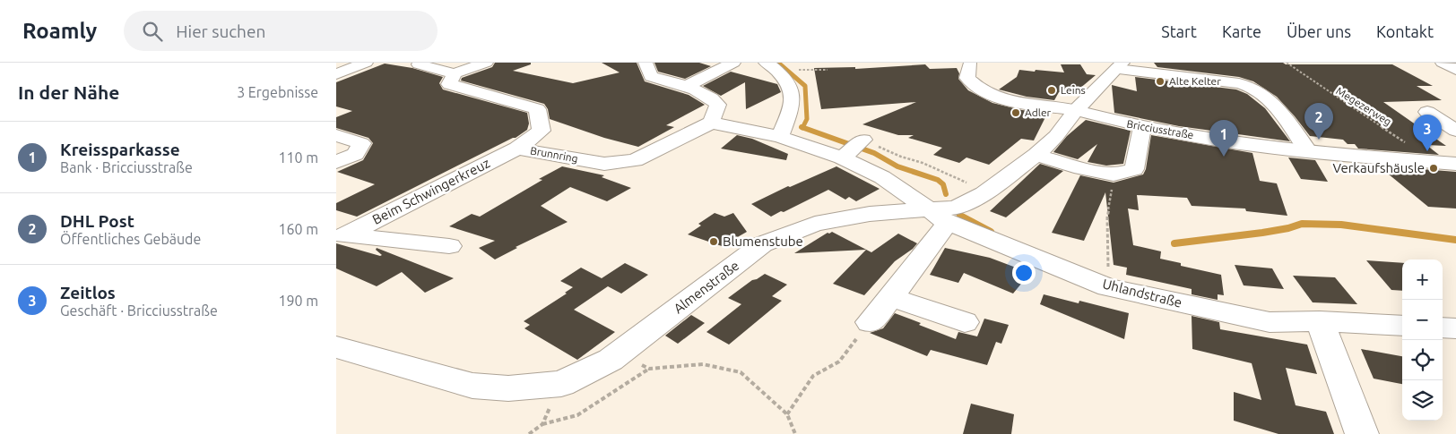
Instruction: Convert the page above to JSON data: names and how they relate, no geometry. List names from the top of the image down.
{
  "streets": {
    "street": [
      "Bricciusstraße",
      "Brunnring",
      "Beim Schwingerkreuz",
      "Almenstraße",
      "Uhlandstraße"
    ],
    "path": ["Megezerweg"]
  },
  "crossings": [
    ["Megezerweg", "Bricciusstraße"],
    ["Bricciusstraße", "Almenstraße"],
    ["Brunnring", "Beim Schwingerkreuz"],
    ["Almenstraße", "Uhlandstraße"]
  ],
  "places": [
    "Alte Kelter",
    "Leins",
    "Adler",
    "Verkaufshäusle",
    "Blumenstube"
  ],
  "page": {
    "header": "Roamly",
    "search": "Hier suchen",
    "nav": [
      "Start",
      "Karte",
      "Über uns",
      "Kontakt"
    ],
    "heading": ["In der Nähe", "3 Ergebnisse"],
    "pins": ["2", "3", "1"],
    "list": [
      {
        "mark": "1",
        "name": "Kreissparkasse",
        "note": "Bank · Bricciusstraße",
        "value": "110 m"
      },
      {
        "mark": "2",
        "name": "DHL Post",
        "note": "Öffentliches Gebäude",
        "value": "160 m"
      },
      {
        "mark": "3",
        "name": "Zeitlos",
        "note": "Geschäft · Bricciusstraße",
        "value": "190 m"
      }
    ],
    "map_buttons": ["+", "−"]
  }
}
